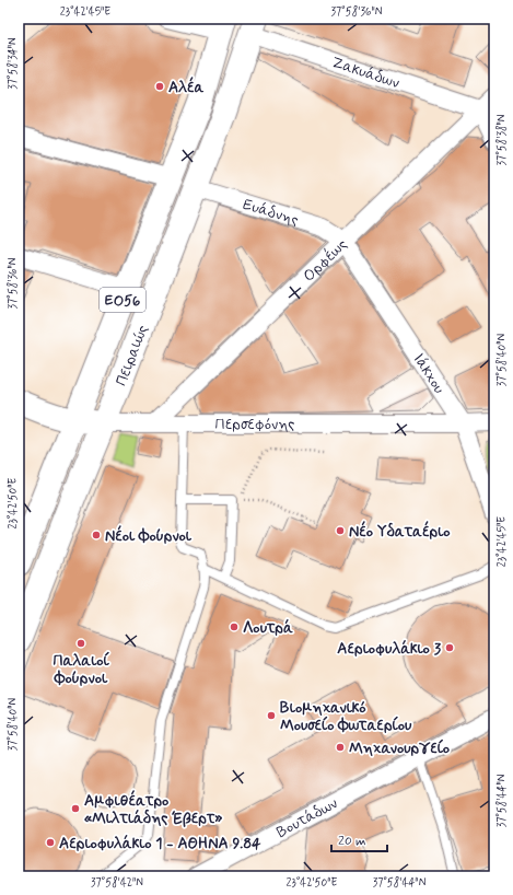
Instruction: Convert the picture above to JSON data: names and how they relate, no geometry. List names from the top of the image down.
{
  "streets": {
    "main road": ["ΕΟ56", "Πειραιώς", "Περσεφόνης"],
    "street": [
      "Ζακυάδων",
      "Ευάδνης",
      "Ορφέως",
      "Ιάκχου",
      "Βουτάδων"
    ]
  },
  "crossings": [
    ["Ζακυάδων", "Ορφέως"],
    ["Ζακυάδων", "Πειραιώς"],
    ["Ευάδνης", "Ορφέως"],
    ["Ευάδνης", "Πειραιώς"],
    ["Ευάδνης", "Ιάκχου"],
    ["Ορφέως", "Ιάκχου"],
    ["Ορφέως", "Περσεφόνης"],
    ["Πειραιώς", "Περσεφόνης"],
    ["Ιάκχου", "Περσεφόνης"]
  ],
  "places": [
    "Αλέα",
    "Νέο Υδαταέριο",
    "Νέοι Φούρνοι",
    "Λουτρά",
    "Παλαιοί Φούρνοι",
    "Αεριοφυλάκιο 3",
    "Βιομηχανικό Μουσείο Φωταερίου",
    "Μηχανουργείο",
    "Αμφιθέατρο «Μιλτιάδης Έβερτ»",
    "Αεριοφυλάκιο 1 - ΑΘΗΝΑ 9.84"
  ],
  "scale_bar": "20 m",
  "coordinates": [
    "23°42'45\"E",
    "37°58'36\"N",
    "37°58'34\"N",
    "37°58'38\"N",
    "37°58'40\"N",
    "23°42'50\"E",
    "37°58'44\"N",
    "37°58'42\"N"
  ]
}
